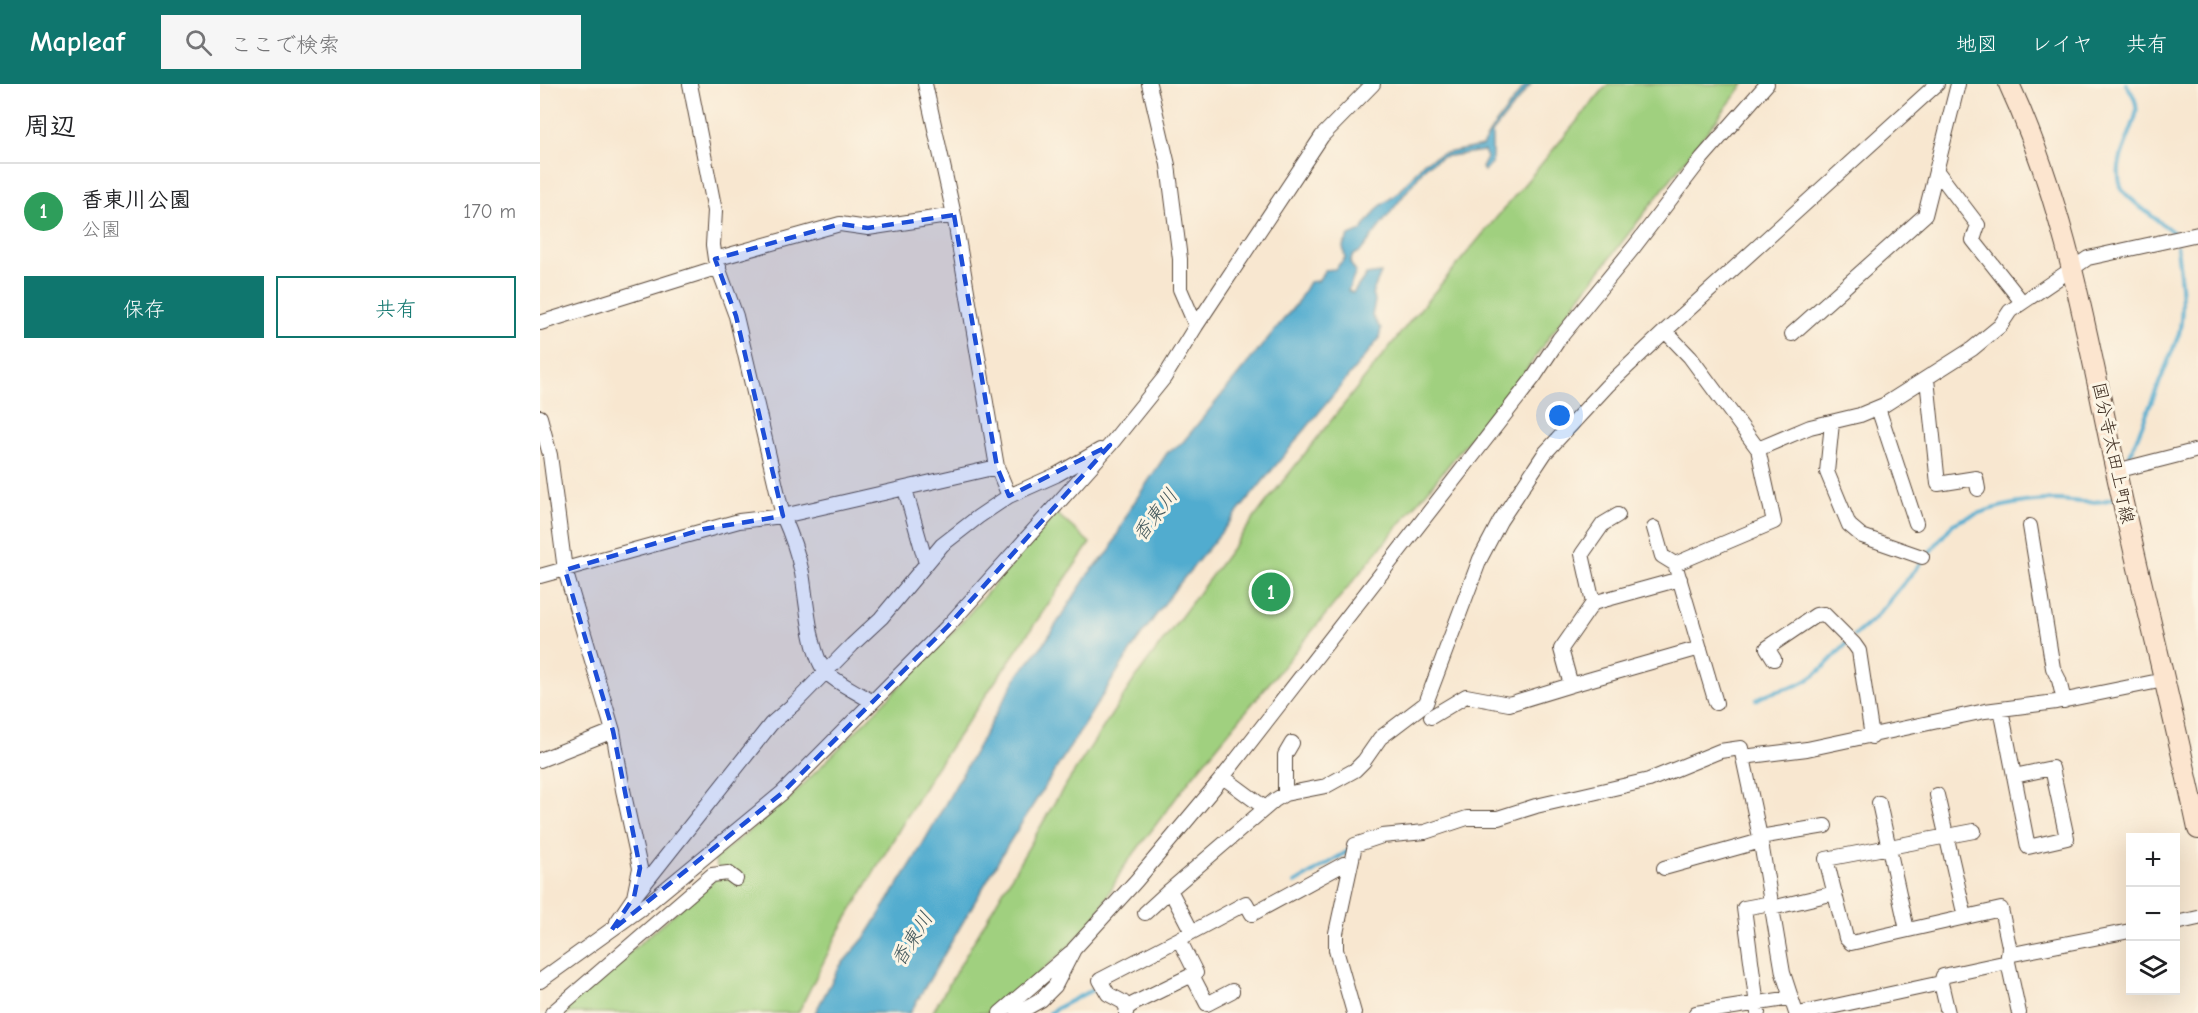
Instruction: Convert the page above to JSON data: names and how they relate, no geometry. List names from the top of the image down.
{
  "streets": {
    "main road": ["国分寺太田上町線"]
  },
  "water": ["香東川"],
  "page": {
    "header": "Mapleaf",
    "search": "ここで検索",
    "nav": ["地図", "レイヤ", "共有"],
    "heading": "周辺",
    "list": [
      {
        "mark": "1",
        "name": "香東川公園",
        "note": "公園",
        "value": "170 m"
      }
    ],
    "buttons": ["保存", "共有"],
    "pins": "1",
    "map_buttons": ["+", "−"]
  }
}
